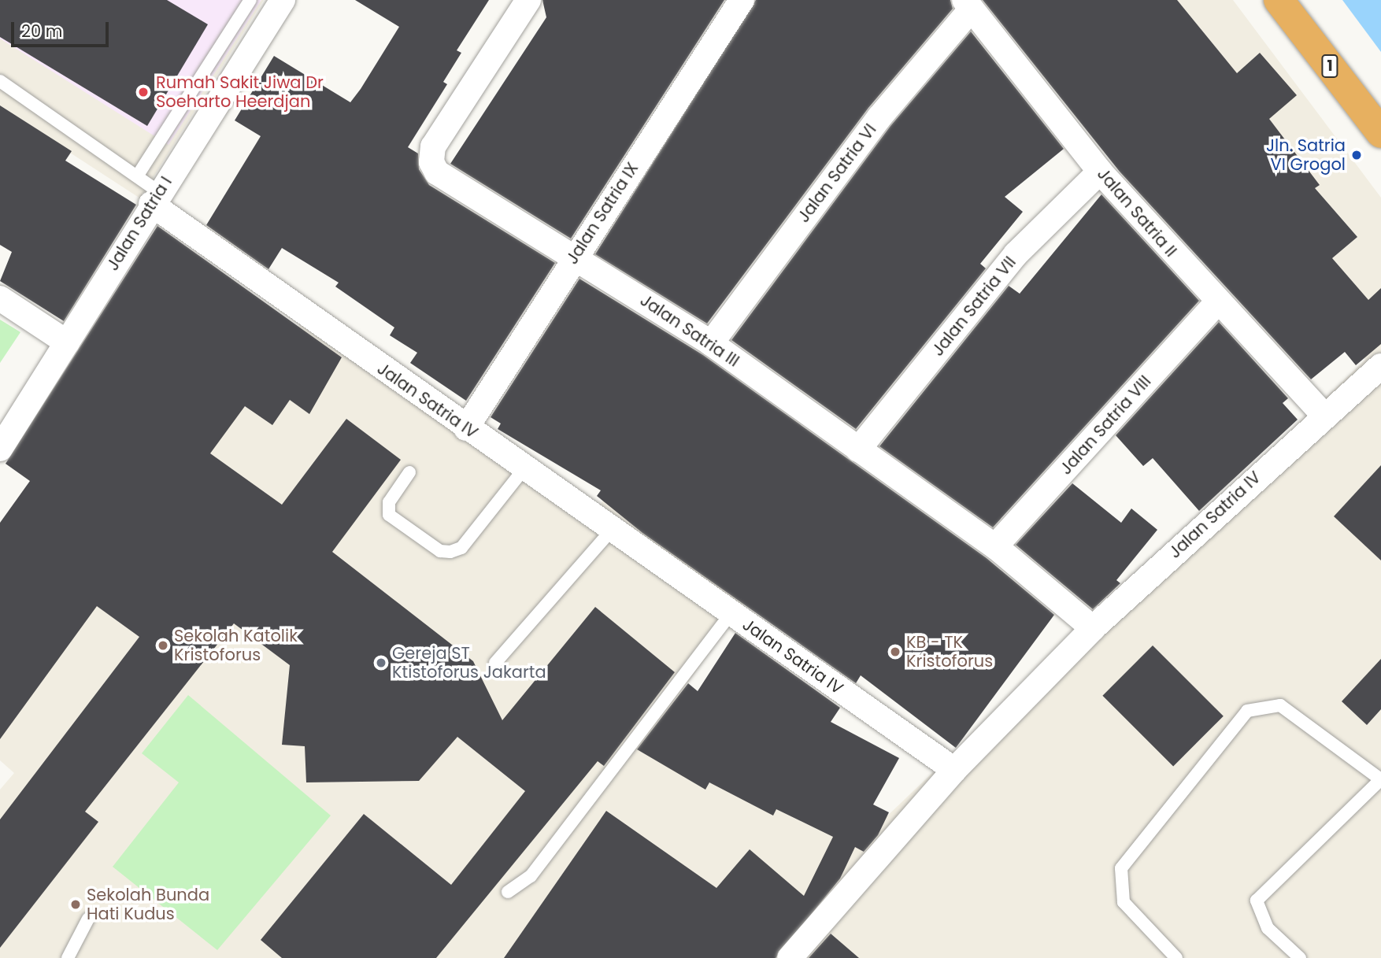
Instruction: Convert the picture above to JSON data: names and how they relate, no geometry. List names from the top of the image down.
{
  "streets": {
    "highway": ["1"],
    "street": [
      "Jalan Satria VI",
      "Jalan Satria II",
      "Jalan Satria IX",
      "Jalan Satria I",
      "Jalan Satria VII",
      "Jalan Satria III",
      "Jalan Satria IV",
      "Jalan Satria VIII"
    ]
  },
  "crossings": [
    ["Jalan Satria VI", "Jalan Satria II"],
    ["Jalan Satria VI", "Jalan Satria III"],
    ["Jalan Satria II", "Jalan Satria VII"],
    ["Jalan Satria II", "Jalan Satria IV"],
    ["Jalan Satria II", "Jalan Satria VIII"],
    ["Jalan Satria IX", "Jalan Satria III"],
    ["Jalan Satria IX", "Jalan Satria IV"],
    ["Jalan Satria I", "Jalan Satria IV"],
    ["Jalan Satria VII", "Jalan Satria III"],
    ["Jalan Satria III", "Jalan Satria IV"],
    ["Jalan Satria III", "Jalan Satria VIII"]
  ],
  "places": [
    "Rumah Sakit Jiwa Dr Soeharto Heerdjan",
    "Jln. Satria VI Grogol",
    "Sekolah Katolik Kristoforus",
    "KB - TK Kristoforus",
    "Gereja ST Ktistoforus Jakarta",
    "Sekolah Bunda Hati Kudus"
  ],
  "scale_bar": "20 m"
}
